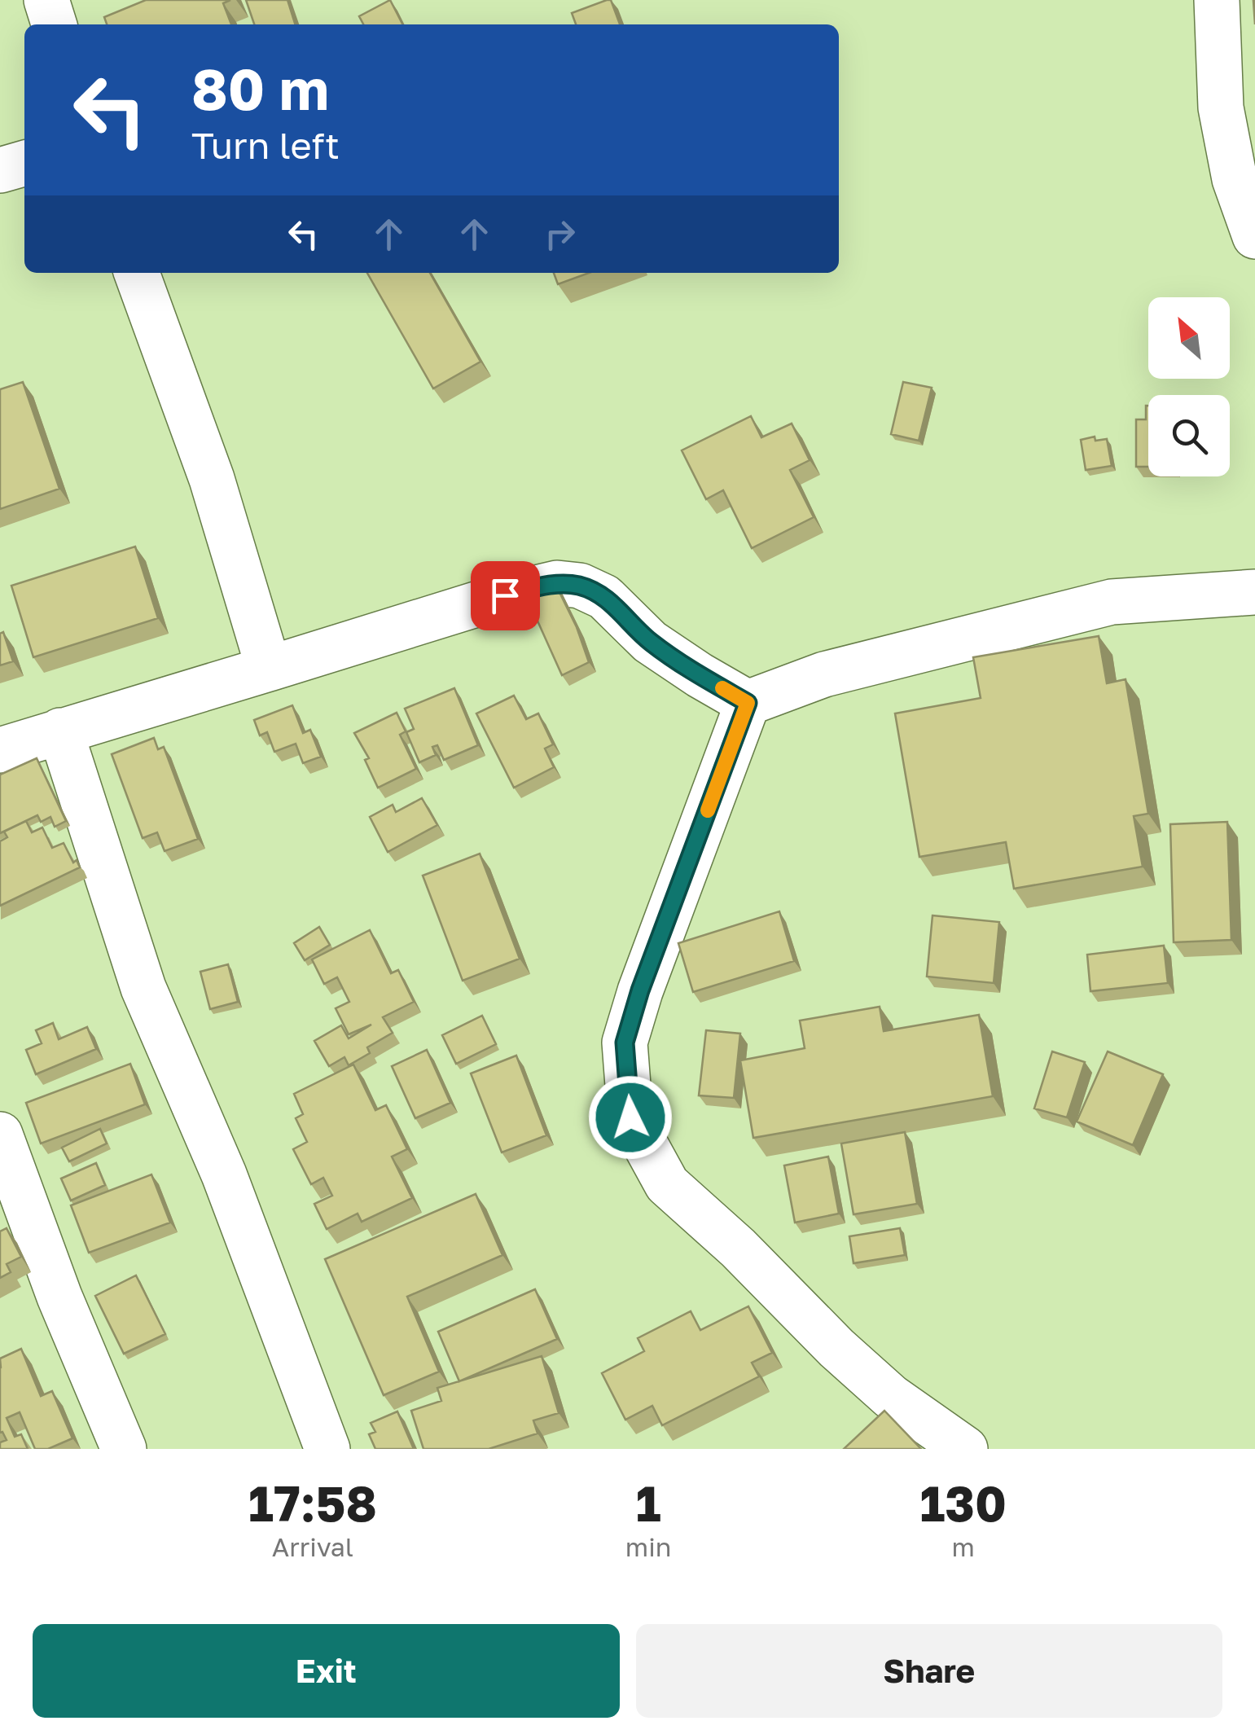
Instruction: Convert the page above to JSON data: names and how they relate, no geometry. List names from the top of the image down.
{
  "north": "top left",
  "page": {
    "turn": ["80 m", "Turn left"],
    "eta": [
      "17:58",
      "Arrival",
      "1",
      "min",
      "130",
      "m"
    ],
    "buttons": ["Exit", "Share"]
  }
}
